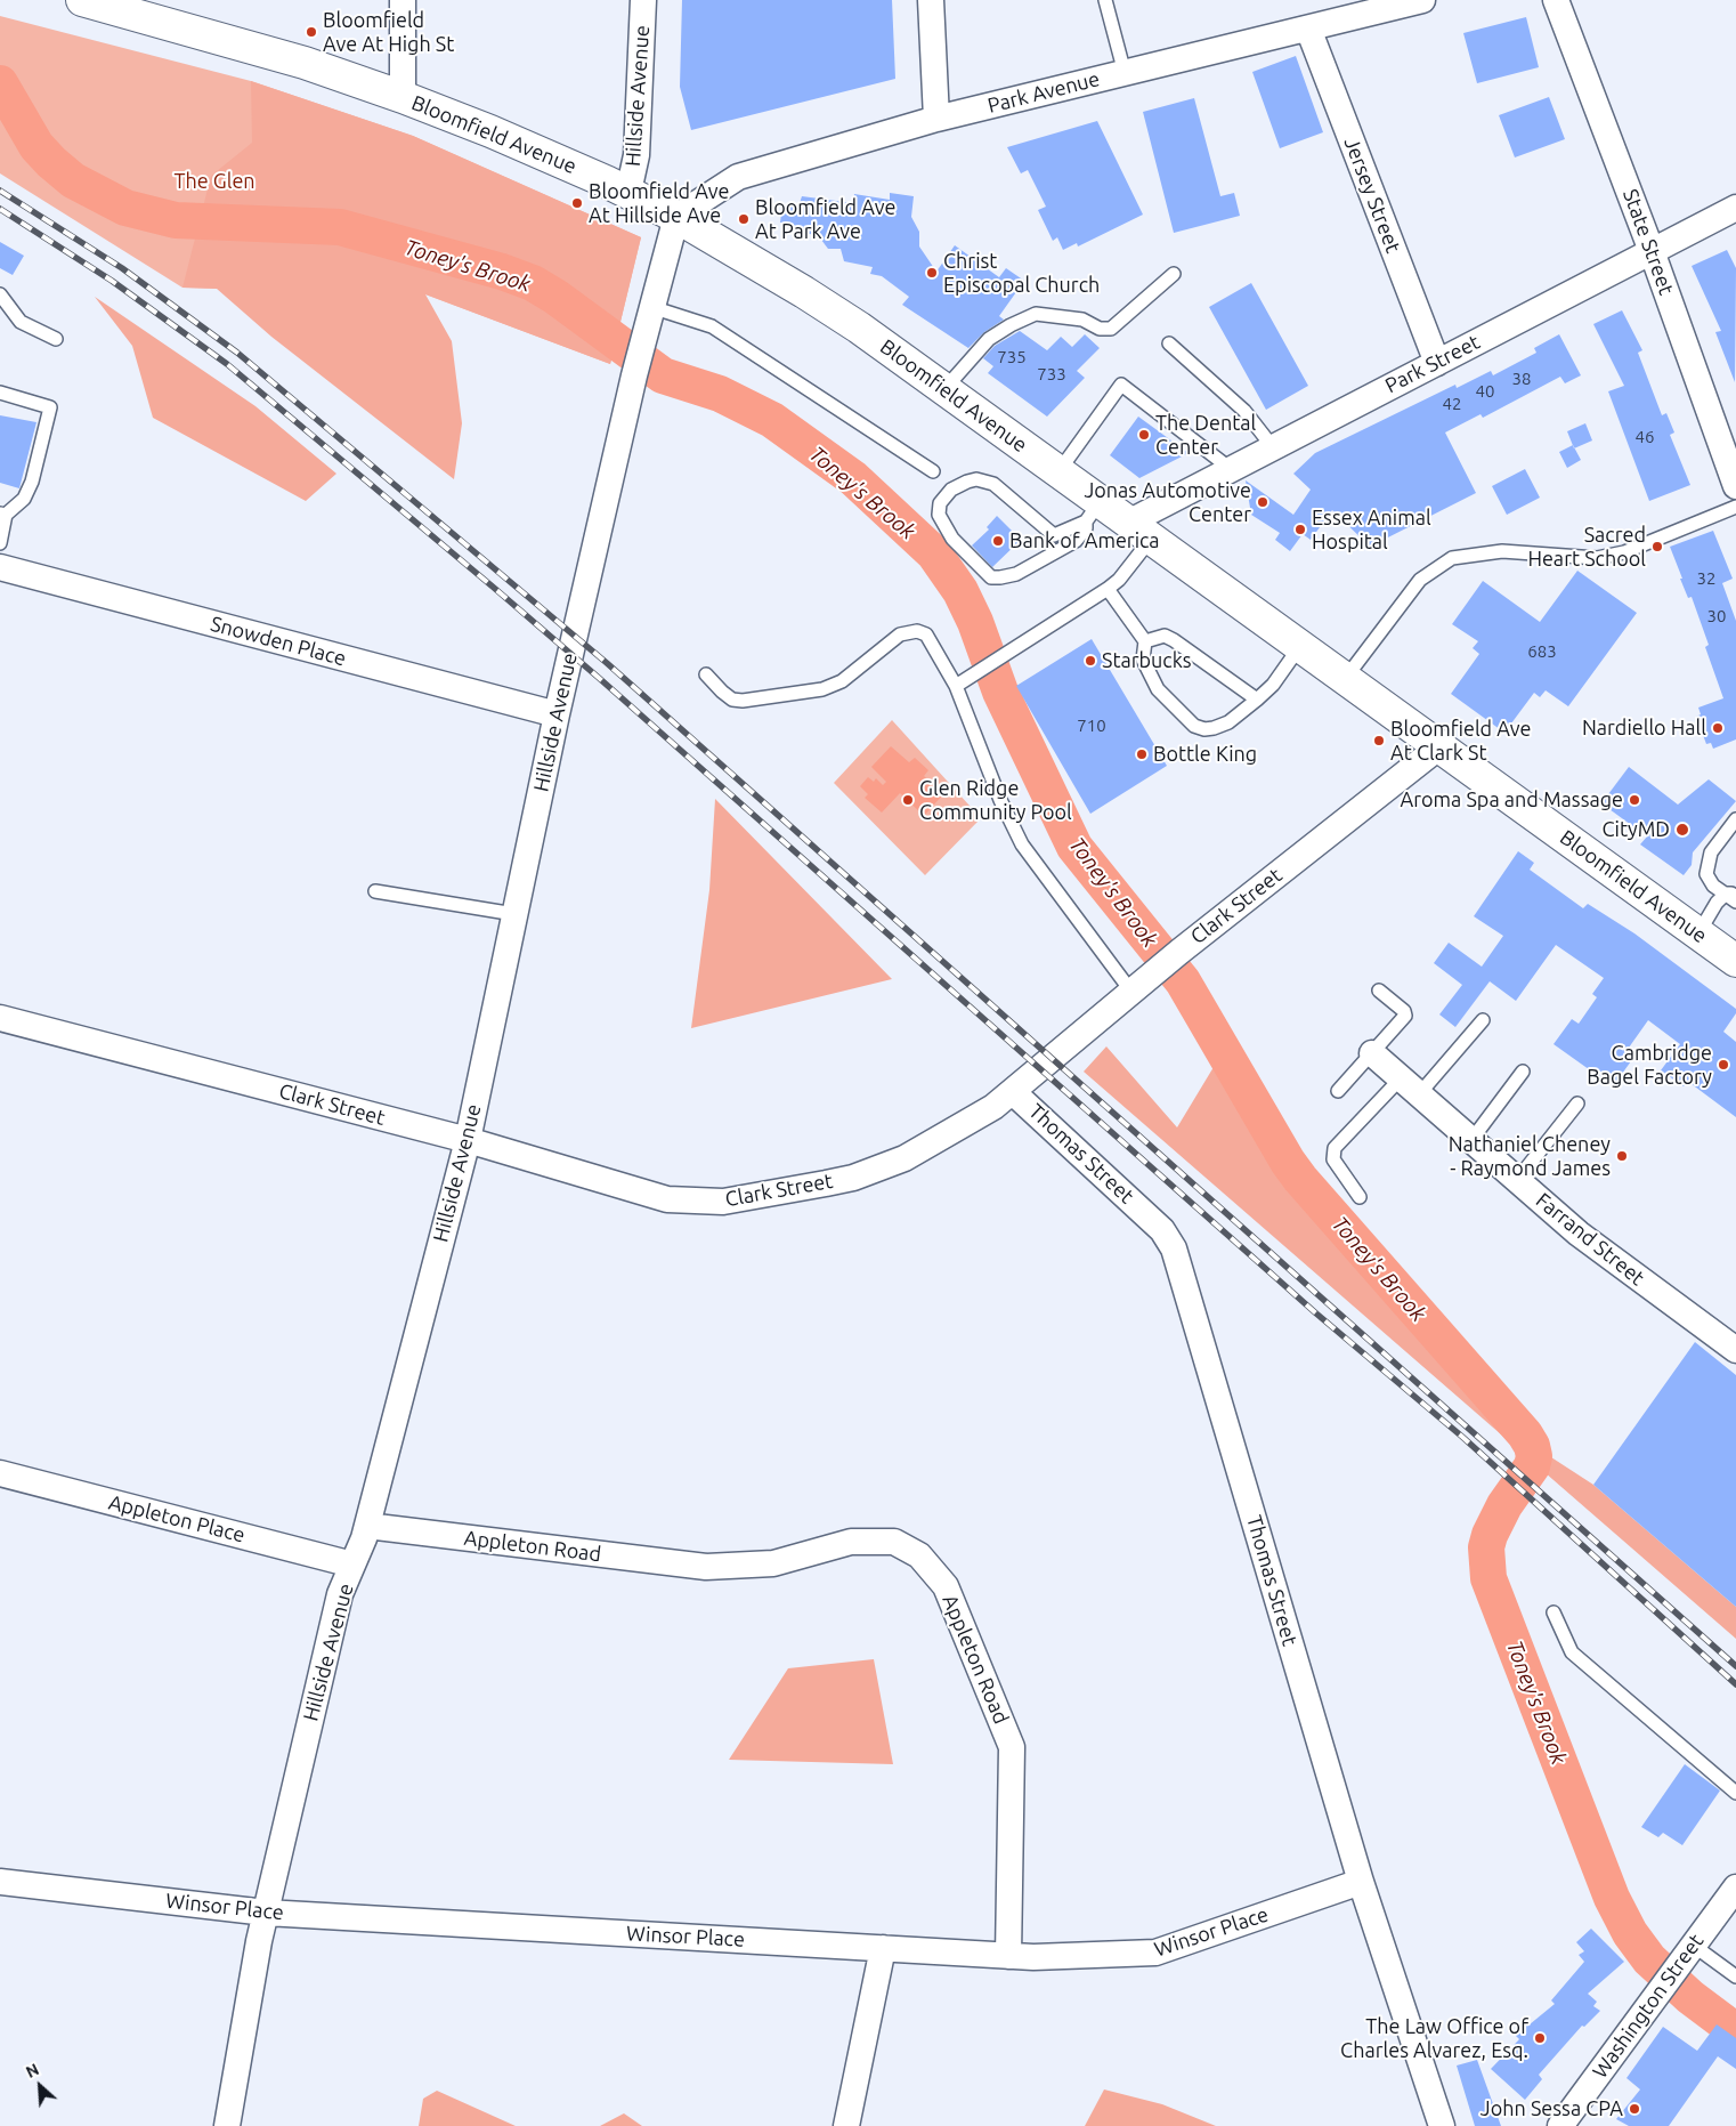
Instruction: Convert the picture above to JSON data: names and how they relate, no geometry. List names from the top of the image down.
{
  "streets": {
    "main road": ["Bloomfield Avenue"],
    "street": [
      "Park Avenue",
      "Hillside Avenue",
      "Jersey Street",
      "State Street",
      "Park Street",
      "Snowden Place",
      "Clark Street",
      "Thomas Street",
      "Farrand Street",
      "Appleton Place",
      "Appleton Road",
      "Winsor Place",
      "Washington Street"
    ]
  },
  "crossings": [
    ["Park Avenue", "Hillside Avenue"],
    ["Park Avenue", "Bloomfield Avenue"],
    ["Park Avenue", "Jersey Street"],
    ["Hillside Avenue", "Bloomfield Avenue"],
    ["Hillside Avenue", "Snowden Place"],
    ["Hillside Avenue", "Clark Street"],
    ["Hillside Avenue", "Appleton Place"],
    ["Hillside Avenue", "Appleton Road"],
    ["Hillside Avenue", "Winsor Place"],
    ["Bloomfield Avenue", "Park Street"],
    ["Bloomfield Avenue", "Clark Street"],
    ["Jersey Street", "Park Street"],
    ["State Street", "Park Street"],
    ["Clark Street", "Thomas Street"],
    ["Thomas Street", "Winsor Place"],
    ["Appleton Road", "Winsor Place"]
  ],
  "water": ["Toney's Brook"],
  "parks": ["The Glen"],
  "places": [
    "Bloomfield Ave At High St",
    "Bloomfield Ave At Hillside Ave",
    "Bloomfield Ave At Park Ave",
    "Christ Episcopal Church",
    "The Dental Center",
    "Jonas Automotive Center",
    "Essex Animal Hospital",
    "Bank of America",
    "Sacred Heart School",
    "Starbucks",
    "Nardiello Hall",
    "Bloomfield Ave At Clark St",
    "Bottle King",
    "Glen Ridge Community Pool",
    "Aroma Spa and Massage",
    "CityMD",
    "Cambridge Bagel Factory",
    "Nathaniel Cheney - Raymond James",
    "The Law Office of Charles Alvarez, Esq.",
    "John Sessa CPA"
  ],
  "house_numbers": [
    "735",
    "733",
    "38",
    "40",
    "42",
    "46",
    "32",
    "30",
    "683",
    "710"
  ],
  "north": "top left"
}
